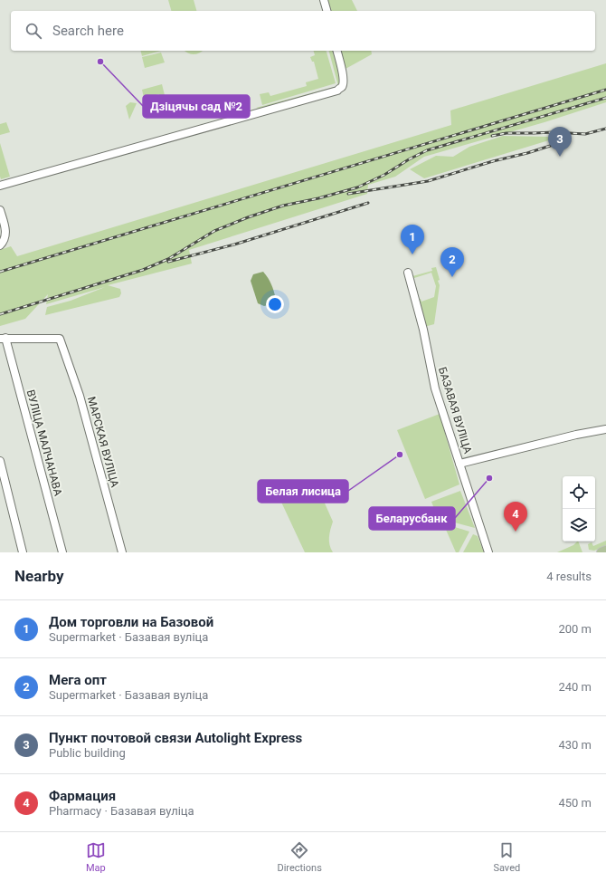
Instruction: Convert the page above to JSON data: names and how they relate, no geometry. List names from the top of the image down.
{
  "streets": {
    "street": ["БАЗАВАЯ ВУЛІЦА", "МАРСКАЯ ВУЛІЦА", "ВУЛІЦА МАЛЧАНАВА"]
  },
  "crossings": [
    ["МАРСКАЯ ВУЛІЦА", "ВУЛІЦА МАЛЧАНАВА"]
  ],
  "places": ["Дзіцячы сад №2", "Белая лисица", "Беларусбанк"],
  "page": {
    "search": "Search here",
    "pins": [
      "3",
      "1",
      "2",
      "4"
    ],
    "heading": ["Nearby", "4 results"],
    "list": [
      {
        "mark": "1",
        "name": "Дом торговли на Базовой",
        "note": "Supermarket · Базавая вуліца",
        "value": "200 m"
      },
      {
        "mark": "2",
        "name": "Мега опт",
        "note": "Supermarket · Базавая вуліца",
        "value": "240 m"
      },
      {
        "mark": "3",
        "name": "Пункт почтовой связи Autolight Express",
        "note": "Public building",
        "value": "430 m"
      },
      {
        "mark": "4",
        "name": "Фармация",
        "note": "Pharmacy · Базавая вуліца",
        "value": "450 m"
      }
    ],
    "nav": ["Map", "Directions", "Saved"]
  }
}
